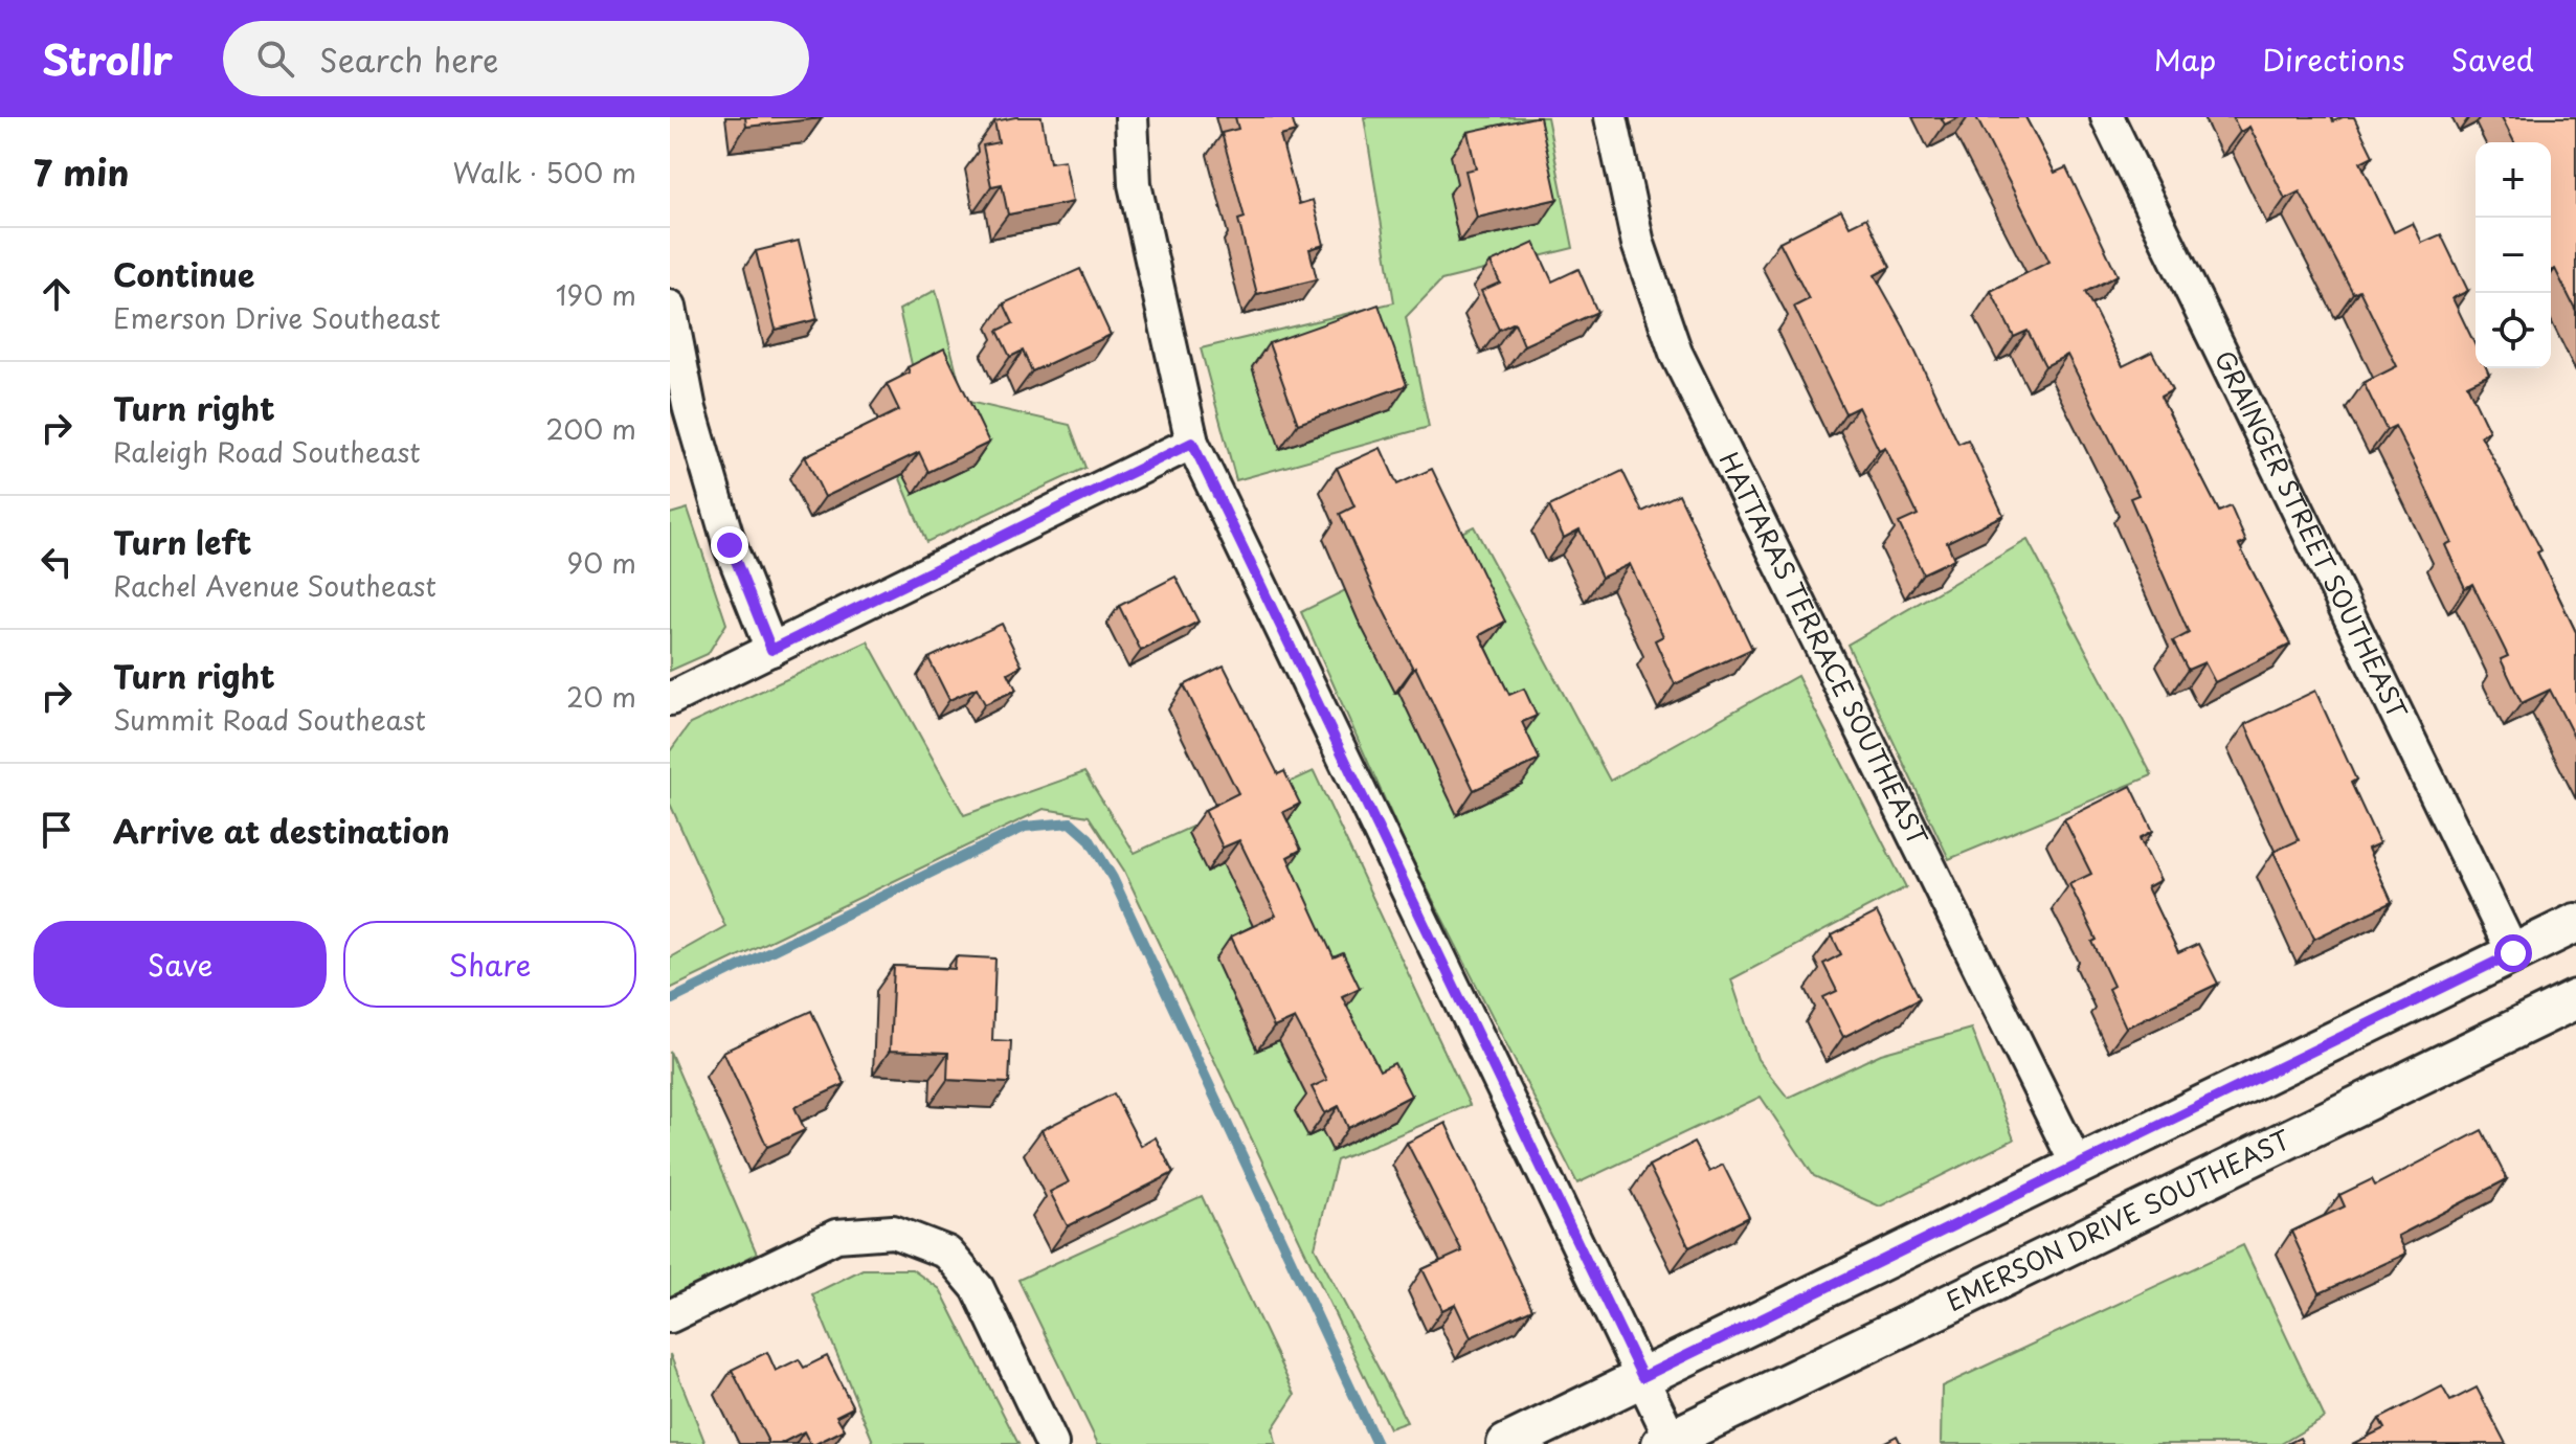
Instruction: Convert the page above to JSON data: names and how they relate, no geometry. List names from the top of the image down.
{
  "streets": {
    "street": ["GRAINGER STREET SOUTHEAST", "HATTARAS TERRACE SOUTHEAST", "EMERSON DRIVE SOUTHEAST"]
  },
  "page": {
    "header": "Strollr",
    "search": "Search here",
    "nav": ["Map", "Directions", "Saved"],
    "heading": ["7 min", "Walk · 500 m"],
    "map_buttons": ["+", "−"],
    "list": [
      ["Continue", "Emerson Drive Southeast", "190 m"],
      ["Turn right", "Raleigh Road Southeast", "200 m"],
      ["Turn left", "Rachel Avenue Southeast", "90 m"],
      ["Turn right", "Summit Road Southeast", "20 m"],
      "Arrive at destination"
    ],
    "buttons": ["Save", "Share"]
  }
}
